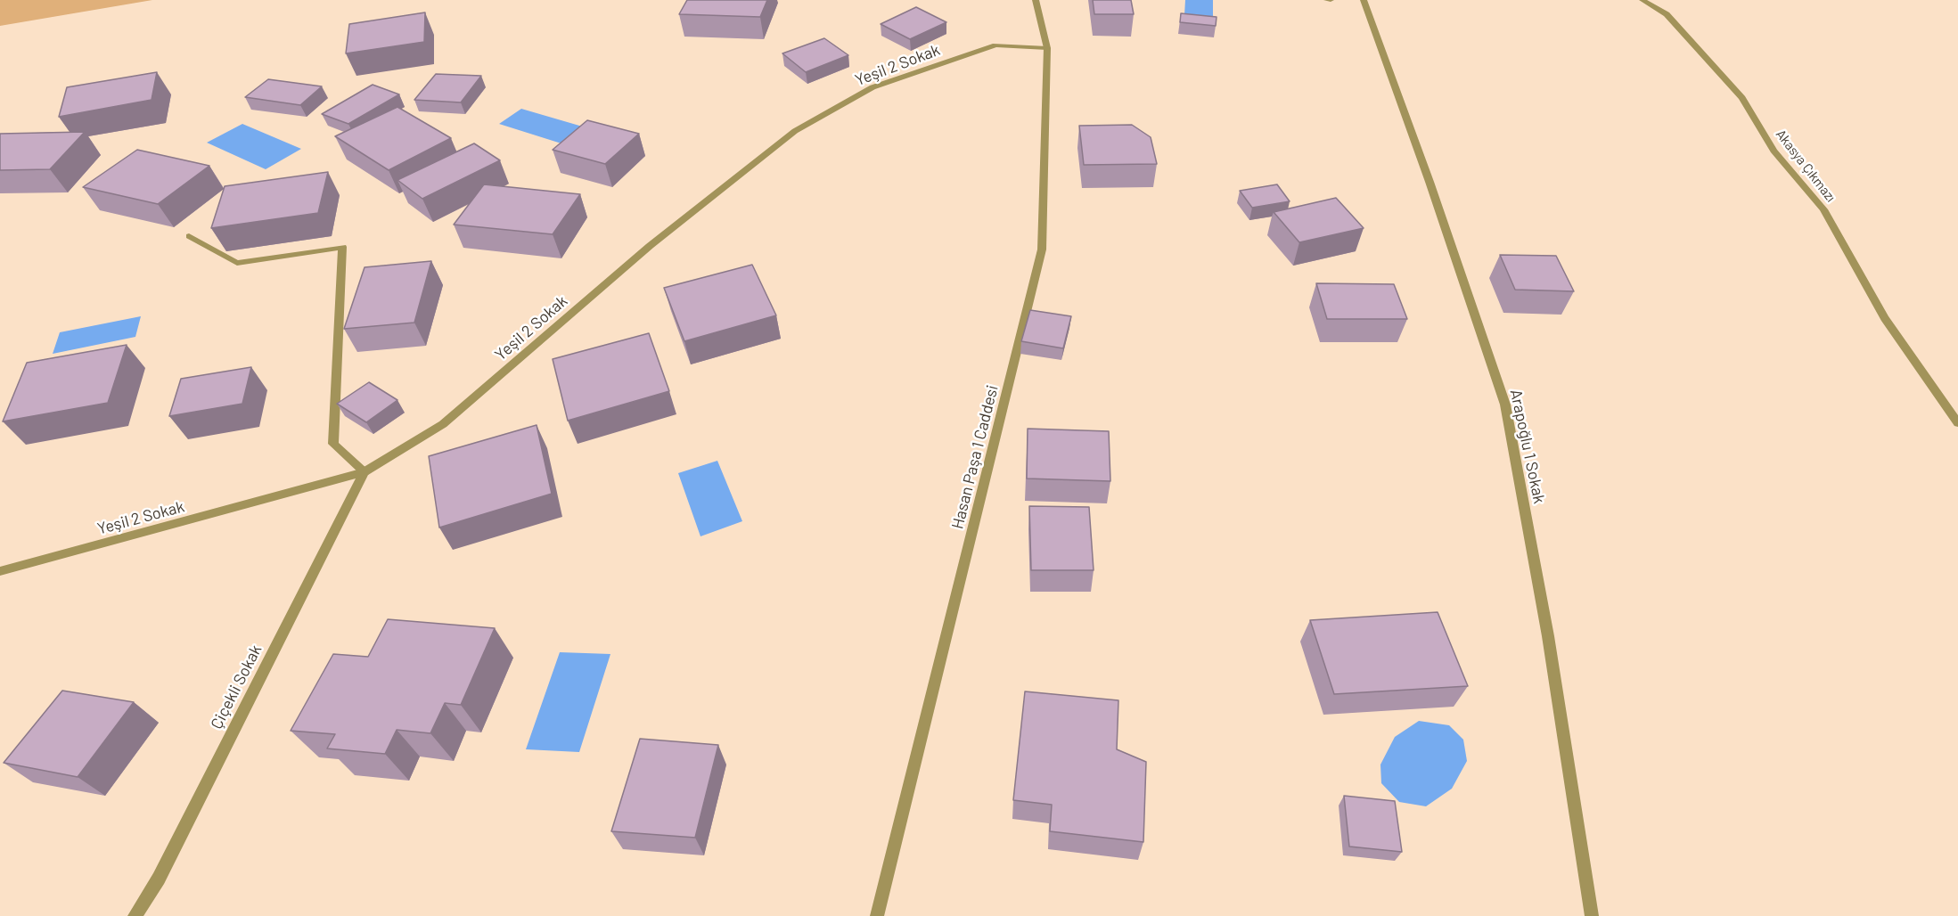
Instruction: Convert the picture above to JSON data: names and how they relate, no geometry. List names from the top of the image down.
{
  "streets": {
    "street": [
      "Yeşil 2 Sokak",
      "Akasya Çıkmazı",
      "Arapoğlu 1 Sokak",
      "Hasan Paşa 1 Caddesi",
      "Çiçekli Sokak"
    ]
  },
  "crossings": [
    ["Yeşil 2 Sokak", "Hasan Paşa 1 Caddesi"],
    ["Yeşil 2 Sokak", "Çiçekli Sokak"]
  ]
}
